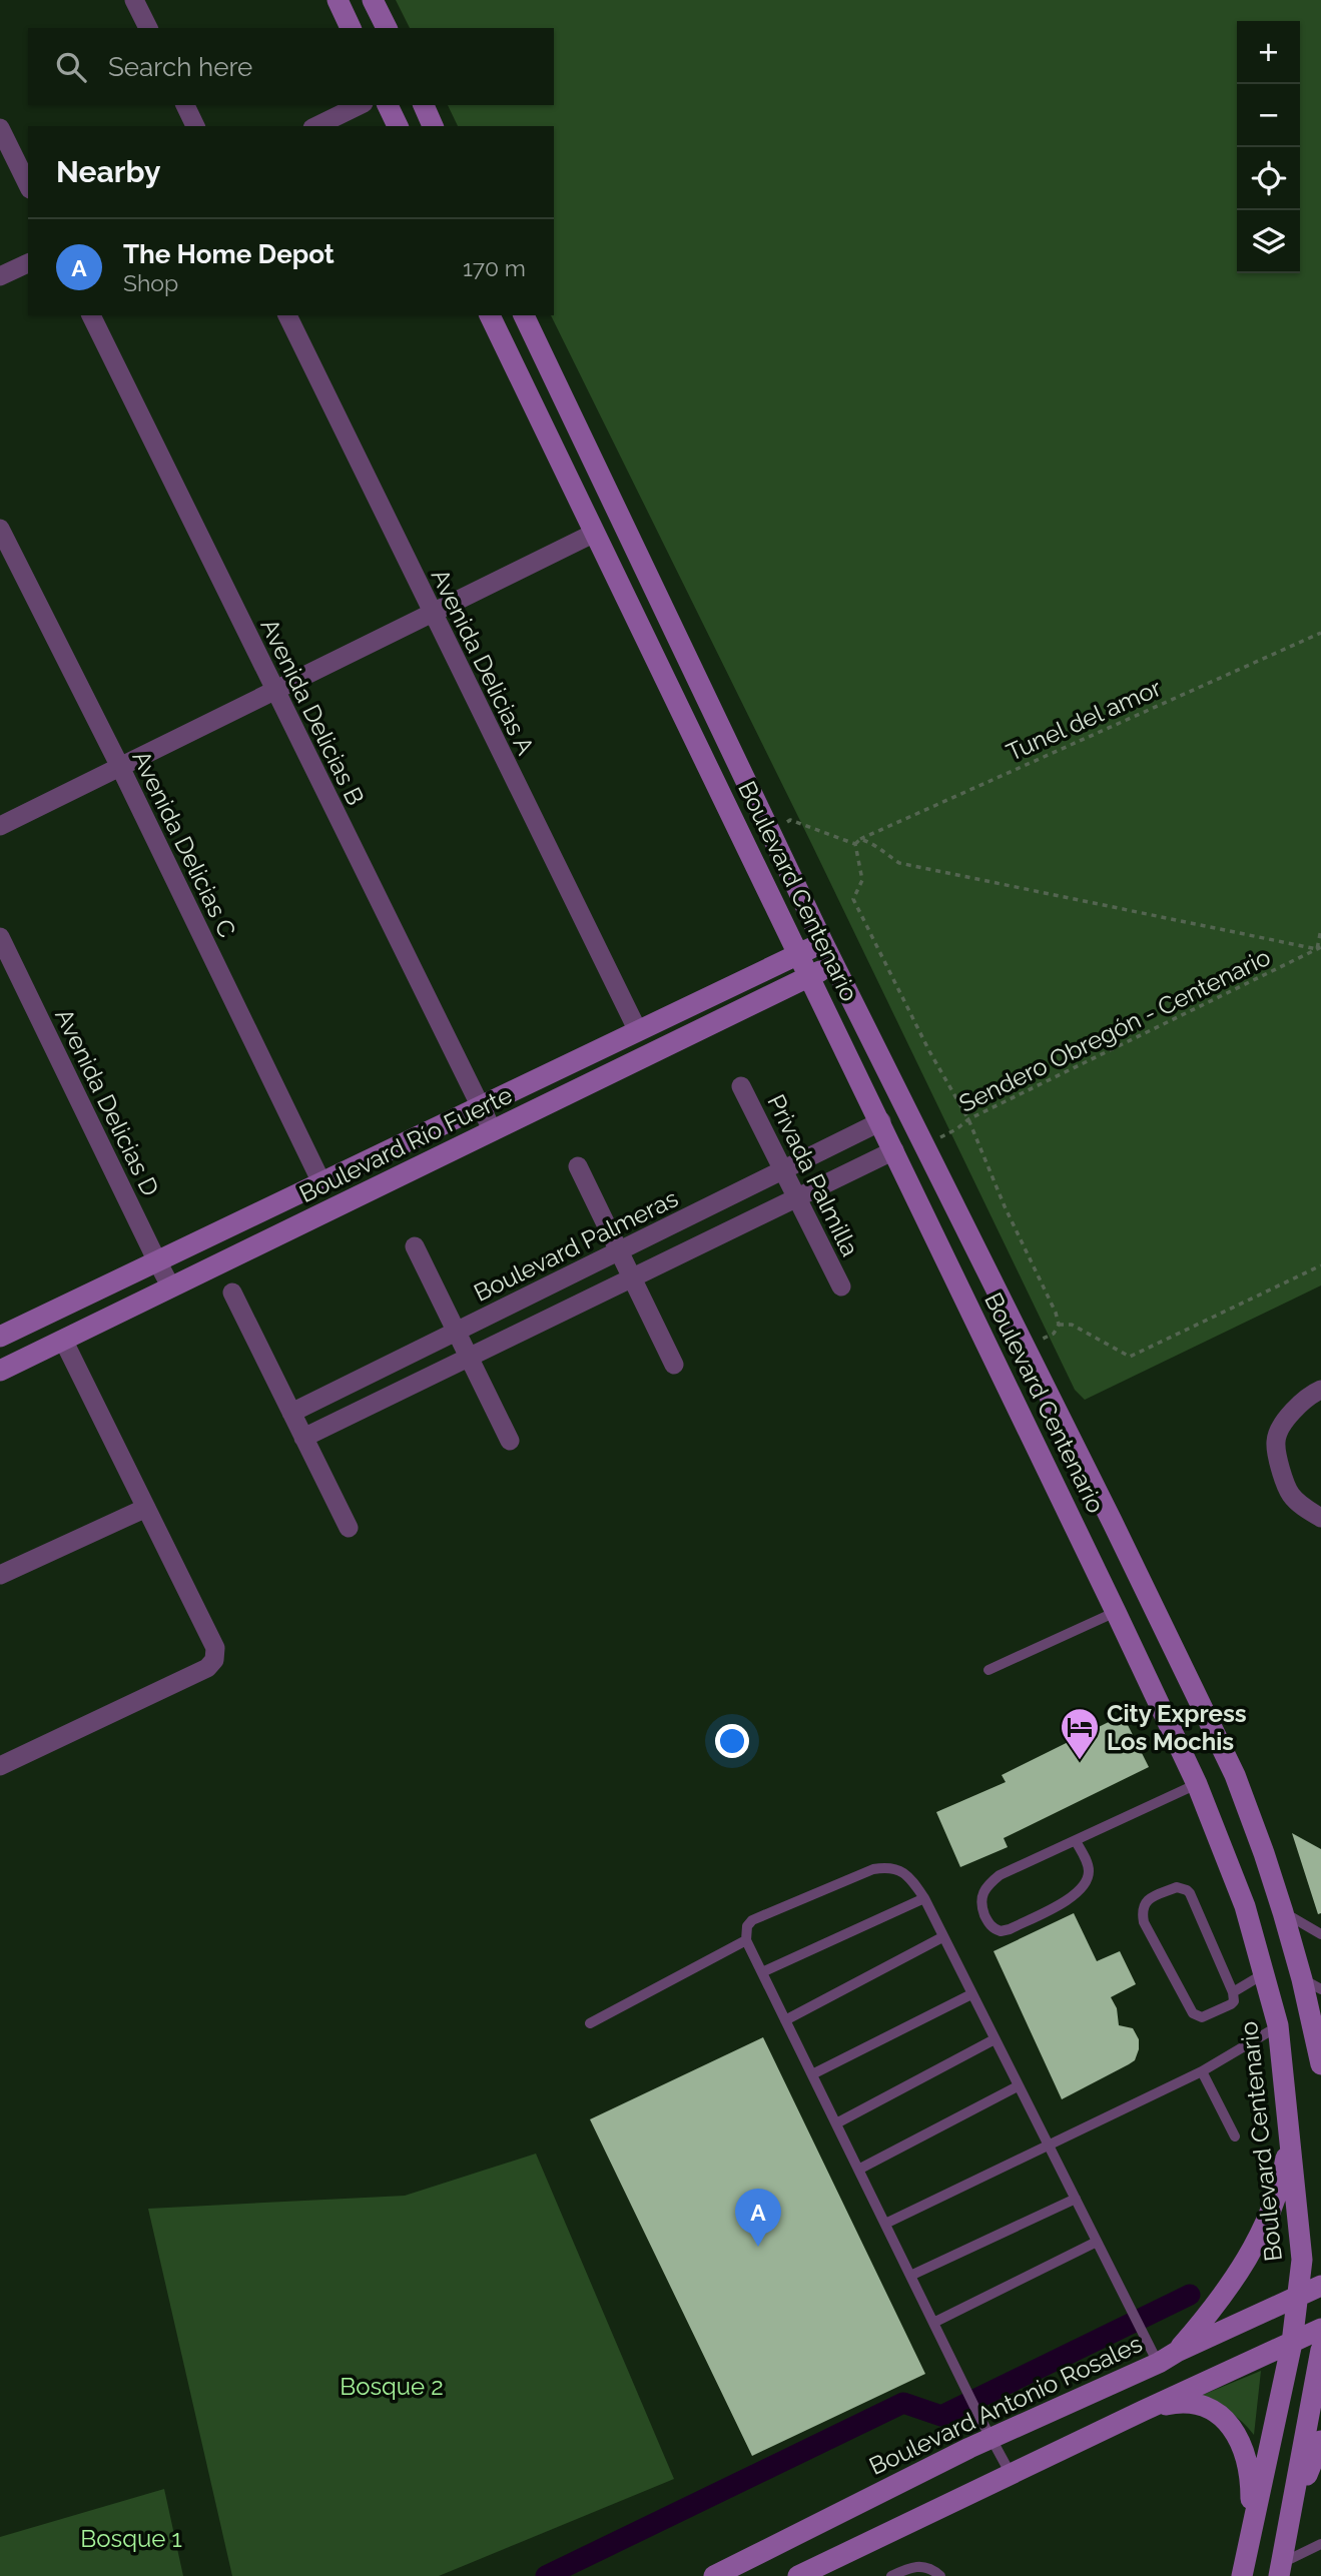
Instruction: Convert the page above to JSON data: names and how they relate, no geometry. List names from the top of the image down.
{
  "streets": {
    "main road": ["Boulevard Centenario", "Boulevard Río Fuerte", "Boulevard Antonio Rosales"],
    "street": [
      "Avenida Delicias A",
      "Avenida Delicias B",
      "Avenida Delicias C",
      "Avenida Delicias D",
      "Privada Palmilla",
      "Boulevard Palmeras"
    ],
    "path": ["Tunel del amor", "Sendero Obregón - Centenario"]
  },
  "crossings": [
    ["Avenida Delicias A", "Boulevard Río Fuerte"],
    ["Avenida Delicias B", "Boulevard Río Fuerte"],
    ["Avenida Delicias C", "Boulevard Río Fuerte"],
    ["Boulevard Centenario", "Sendero Obregón - Centenario"],
    ["Boulevard Centenario", "Boulevard Río Fuerte"],
    ["Boulevard Centenario", "Boulevard Palmeras"],
    ["Boulevard Centenario", "Boulevard Antonio Rosales"],
    ["Avenida Delicias D", "Boulevard Río Fuerte"],
    ["Privada Palmilla", "Boulevard Palmeras"]
  ],
  "parks": ["Bosque 2", "Bosque 1"],
  "places": {
    "hotel": ["City Express Los Mochis"]
  },
  "page": {
    "map_buttons": ["+", "−"],
    "search": "Search here",
    "heading": "Nearby",
    "list": [
      {
        "mark": "A",
        "name": "The Home Depot",
        "note": "Shop",
        "value": "170 m"
      }
    ],
    "pins": "A"
  }
}
